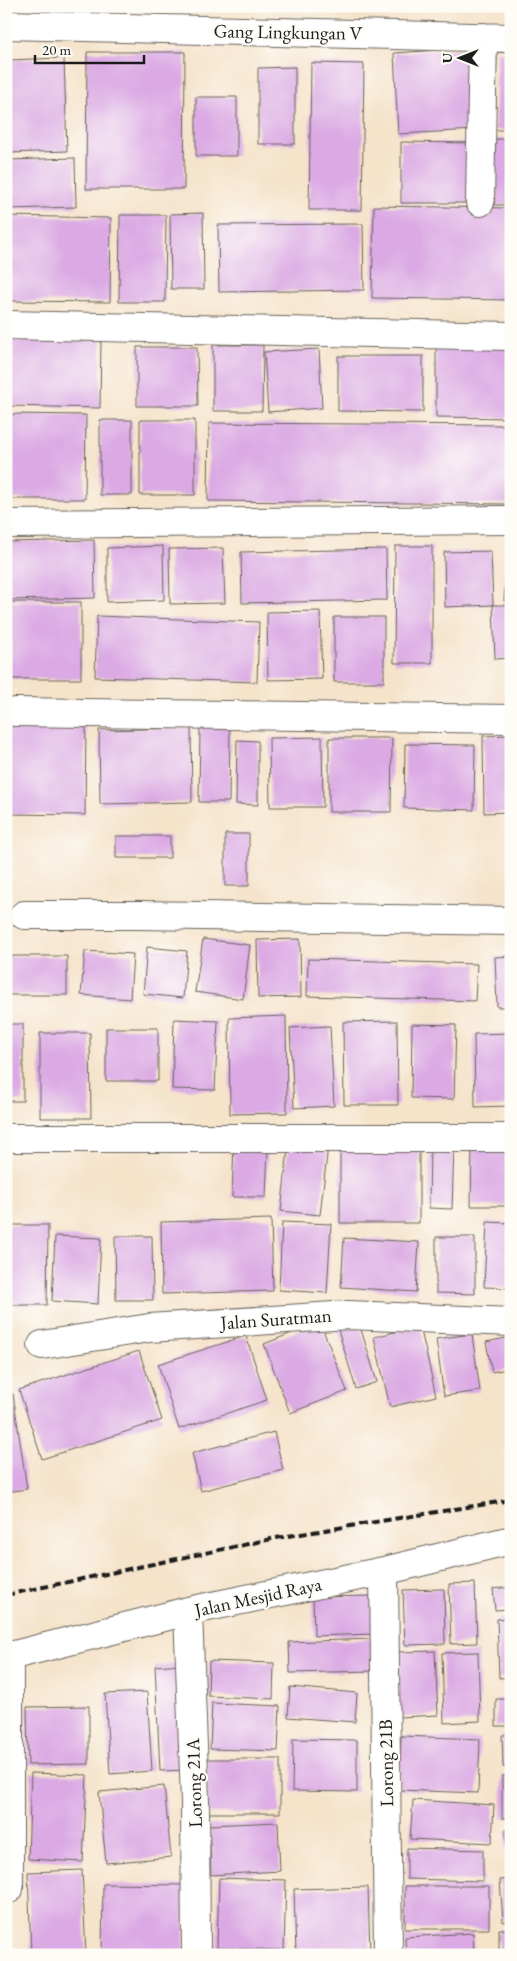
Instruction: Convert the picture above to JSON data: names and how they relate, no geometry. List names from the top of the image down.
{
  "streets": {
    "street": [
      "Gang Lingkungan V",
      "Jalan Suratman",
      "Jalan Mesjid Raya",
      "Lorong 21B",
      "Lorong 21A"
    ]
  },
  "crossings": [
    ["Jalan Mesjid Raya", "Lorong 21B"],
    ["Jalan Mesjid Raya", "Lorong 21A"]
  ],
  "scale_bar": "20 m",
  "north": "left"
}
